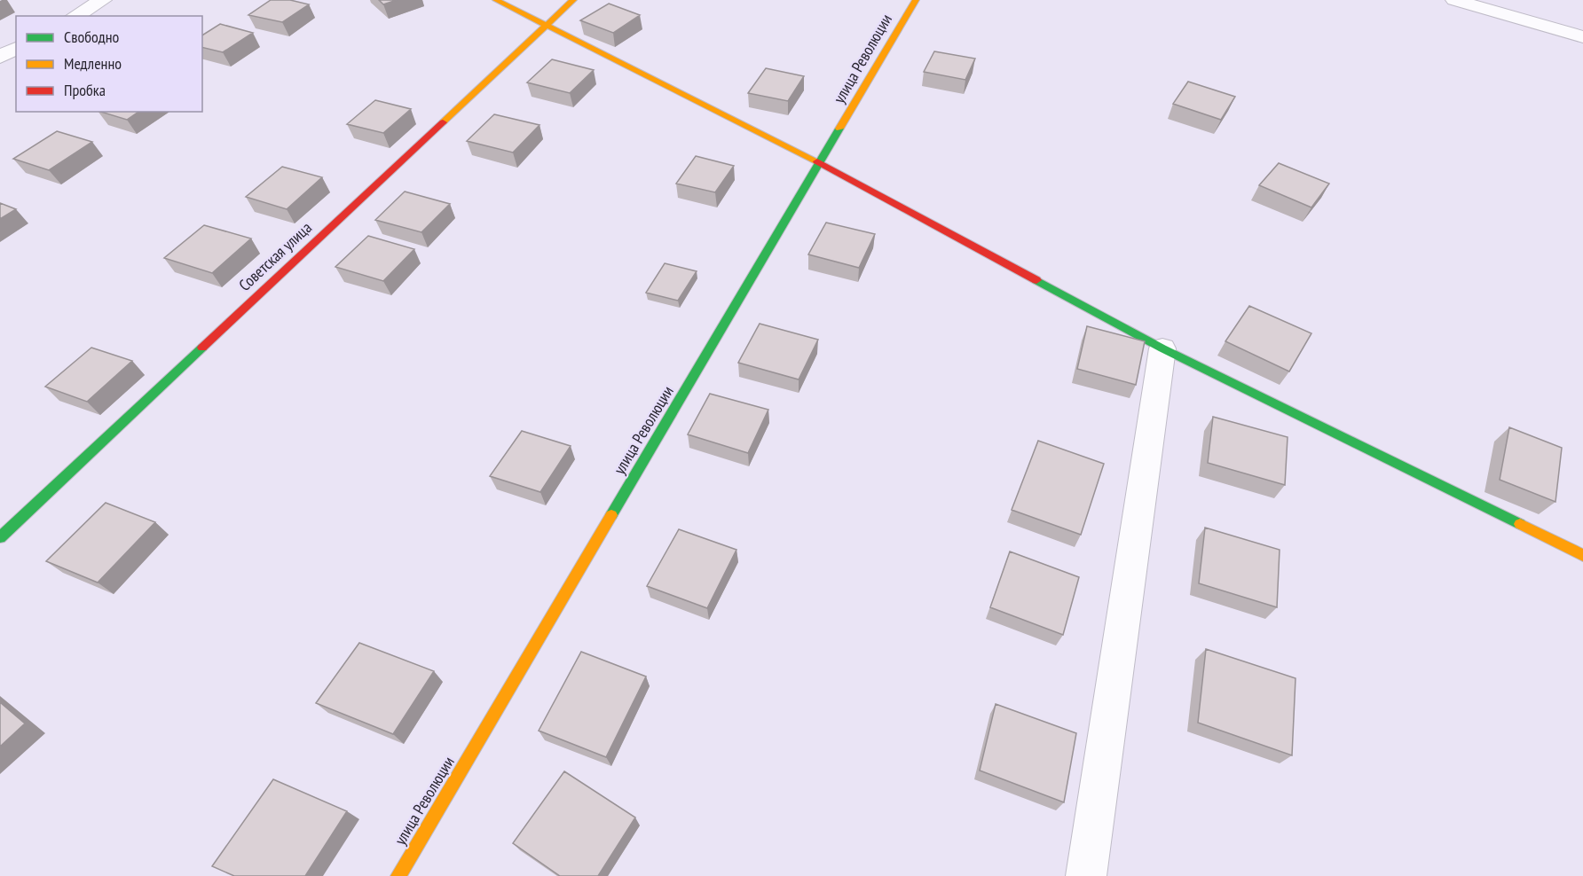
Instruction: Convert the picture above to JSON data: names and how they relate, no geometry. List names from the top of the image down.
{
  "streets": {
    "street": ["улица Революции", "Советская улица"]
  },
  "legend": ["Свободно", "Медленно", "Пробка"]
}
